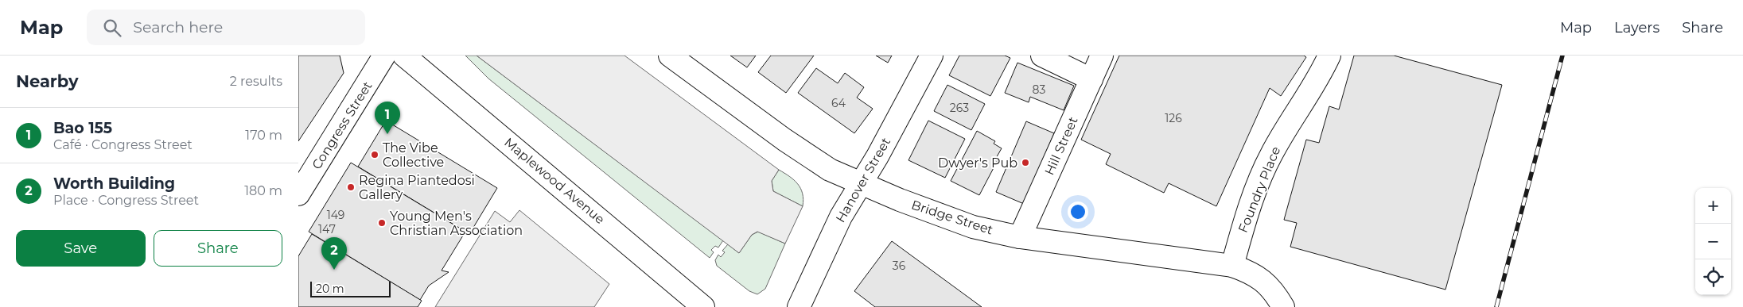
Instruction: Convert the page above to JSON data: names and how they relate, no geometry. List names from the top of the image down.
{
  "streets": {
    "street": [
      "Congress Street",
      "Hill Street",
      "Hanover Street",
      "Maplewood Avenue",
      "Foundry Place",
      "Bridge Street"
    ]
  },
  "crossings": [
    ["Hill Street", "Bridge Street"],
    ["Hanover Street", "Bridge Street"],
    ["Foundry Place", "Bridge Street"]
  ],
  "places": [
    "The Vibe Collective",
    "Dwyer's Pub",
    "Regina Piantedosi Gallery",
    "Young Men's Christian Association"
  ],
  "house_numbers": [
    "83",
    "64",
    "263",
    "126",
    "149",
    "147",
    "36"
  ],
  "scale_bar": "20 m",
  "page": {
    "header": "Map",
    "search": "Search here",
    "nav": ["Map", "Layers", "Share"],
    "heading": ["Nearby", "2 results"],
    "pins": ["1", "2"],
    "list": [
      {
        "mark": "1",
        "name": "Bao 155",
        "note": "Café · Congress Street",
        "value": "170 m"
      },
      {
        "mark": "2",
        "name": "Worth Building",
        "note": "Place · Congress Street",
        "value": "180 m"
      }
    ],
    "map_buttons": ["+", "−"],
    "buttons": ["Save", "Share"],
    "scale": "20 m"
  }
}
